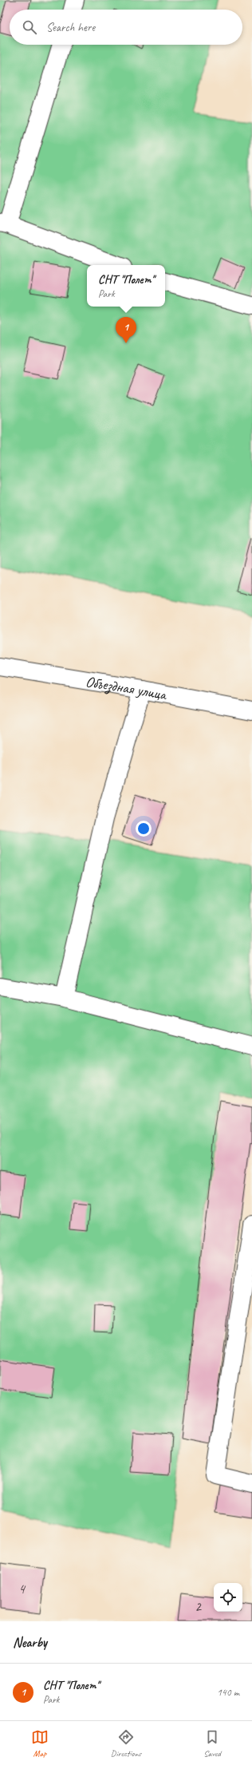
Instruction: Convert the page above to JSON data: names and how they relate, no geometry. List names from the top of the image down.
{
  "streets": {
    "main road": ["Объездная улица"]
  },
  "house_numbers": ["4", "2"],
  "page": {
    "search": "Search here",
    "popup": ["СНТ \"Полет\"", "Park"],
    "pins": "1",
    "heading": "Nearby",
    "list": [
      {
        "mark": "1",
        "name": "СНТ \"Полет\"",
        "note": "Park",
        "value": "140 m"
      }
    ],
    "nav": ["Map", "Directions", "Saved"]
  }
}
